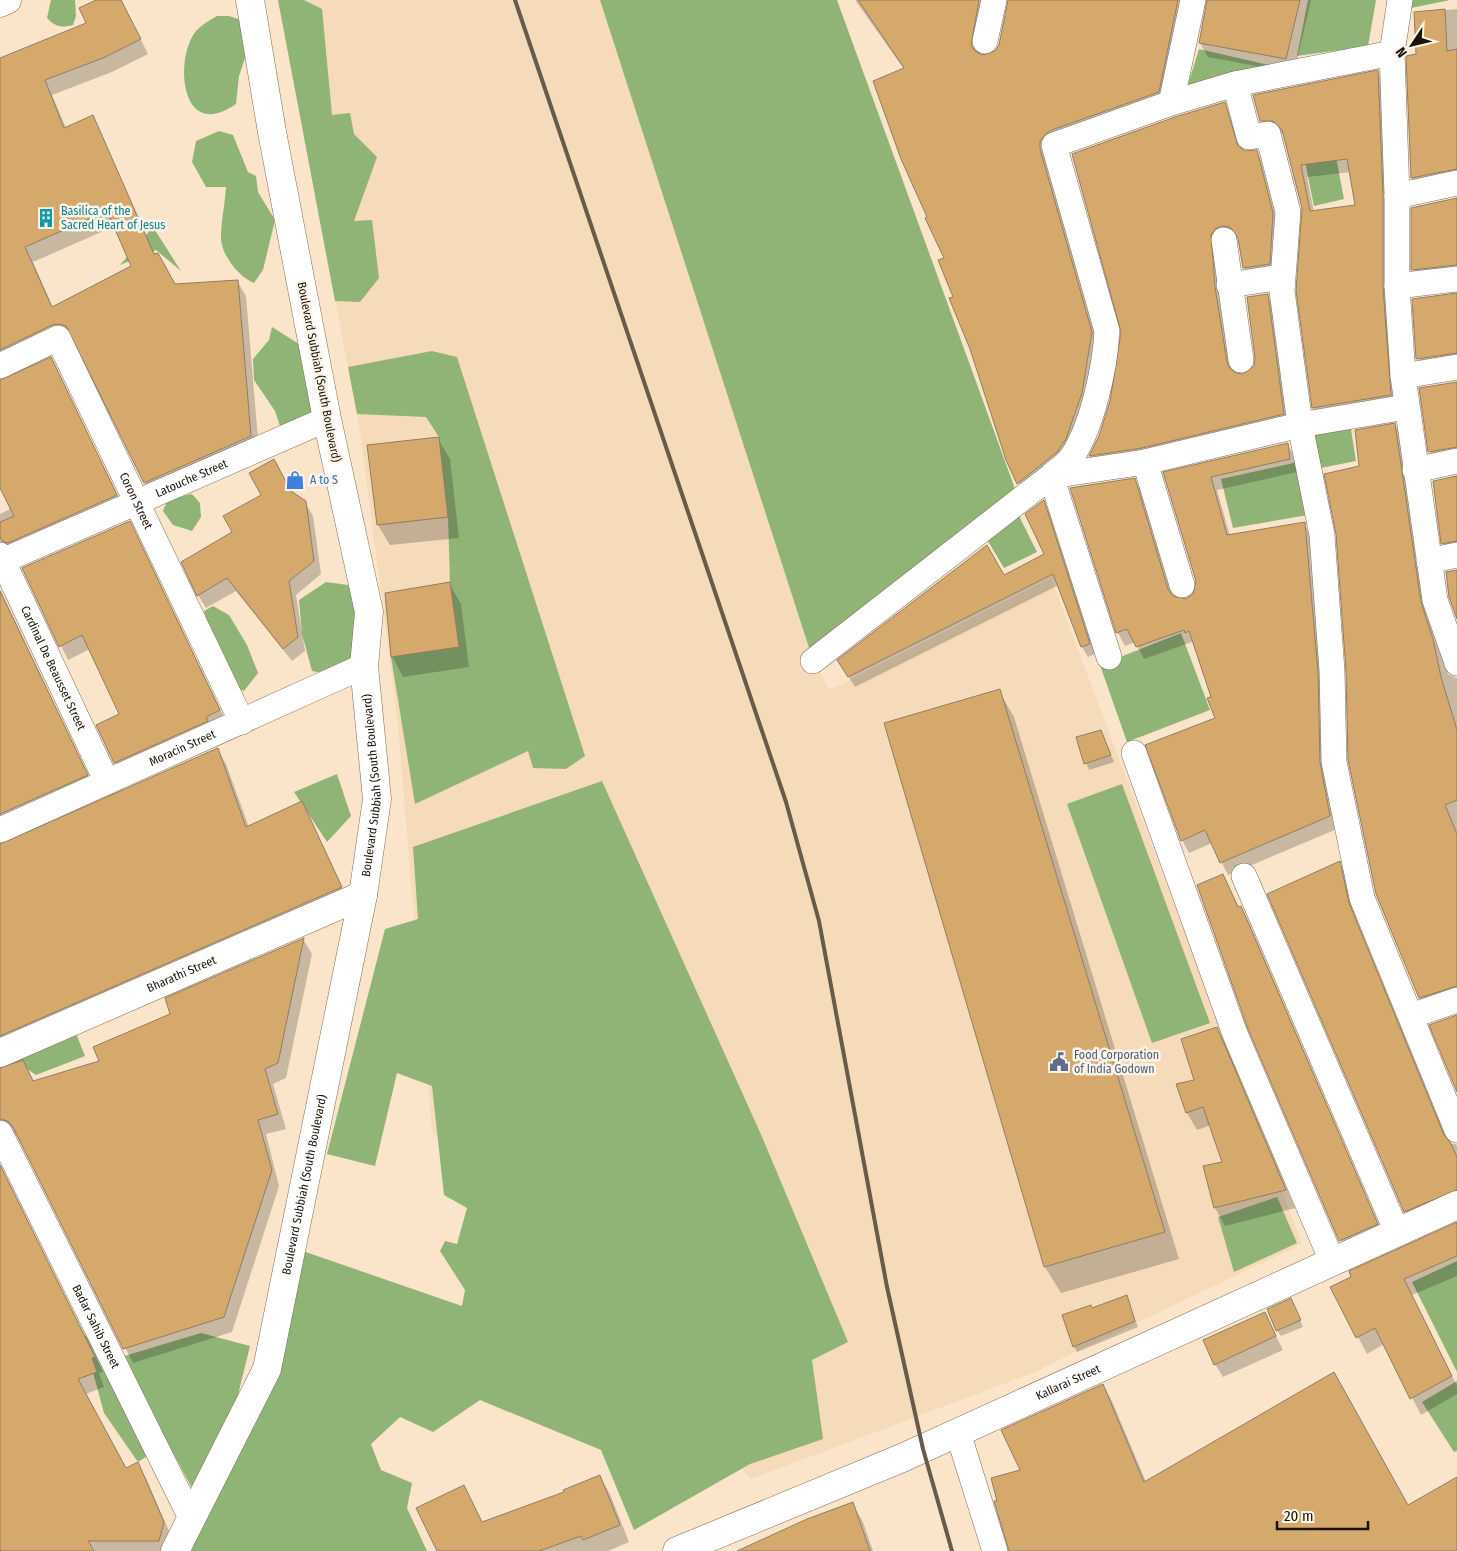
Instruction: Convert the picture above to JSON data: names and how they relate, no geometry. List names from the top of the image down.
{
  "streets": {
    "main road": ["Boulevard Subbiah (South Boulevard)", "Bharathi Street", "Kallarai Street"],
    "street": [
      "Latouche Street",
      "Coron Street",
      "Cardinal De Beausset Street",
      "Moracin Street",
      "Badar Sahib Street"
    ]
  },
  "crossings": [
    ["Boulevard Subbiah (South Boulevard)", "Latouche Street"],
    ["Boulevard Subbiah (South Boulevard)", "Moracin Street"],
    ["Boulevard Subbiah (South Boulevard)", "Bharathi Street"],
    ["Boulevard Subbiah (South Boulevard)", "Badar Sahib Street"],
    ["Latouche Street", "Coron Street"],
    ["Latouche Street", "Cardinal De Beausset Street"],
    ["Coron Street", "Moracin Street"],
    ["Cardinal De Beausset Street", "Moracin Street"]
  ],
  "places": {
    "building": ["Basilica of the Sacred Heart of Jesus"],
    "shop": ["A to S"],
    "public building": ["Food Corporation of India Godown"]
  },
  "scale_bar": "20 m",
  "north": "bottom left"
}
